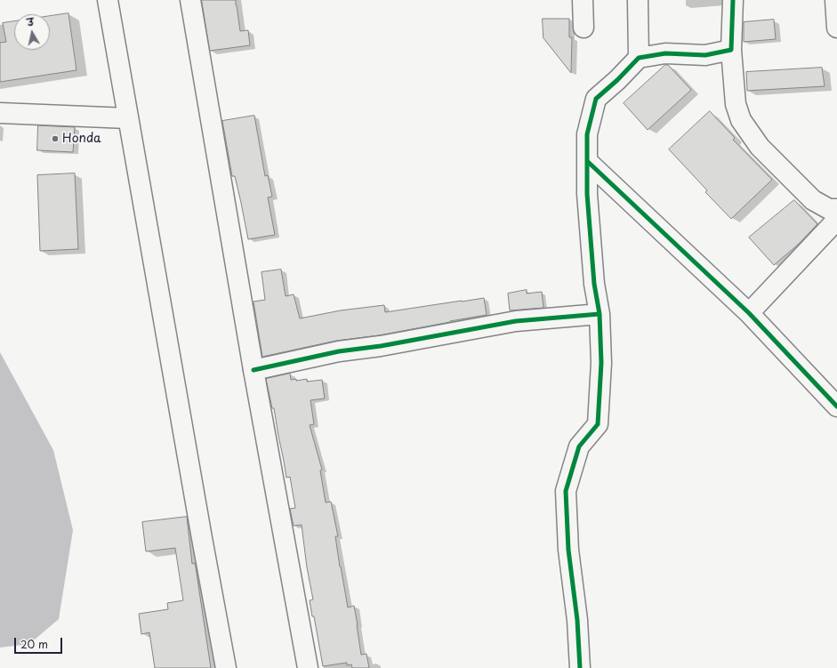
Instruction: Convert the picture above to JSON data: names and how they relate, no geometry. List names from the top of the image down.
{
  "places": ["Honda"],
  "scale_bar": "20 m",
  "north": "top"
}
